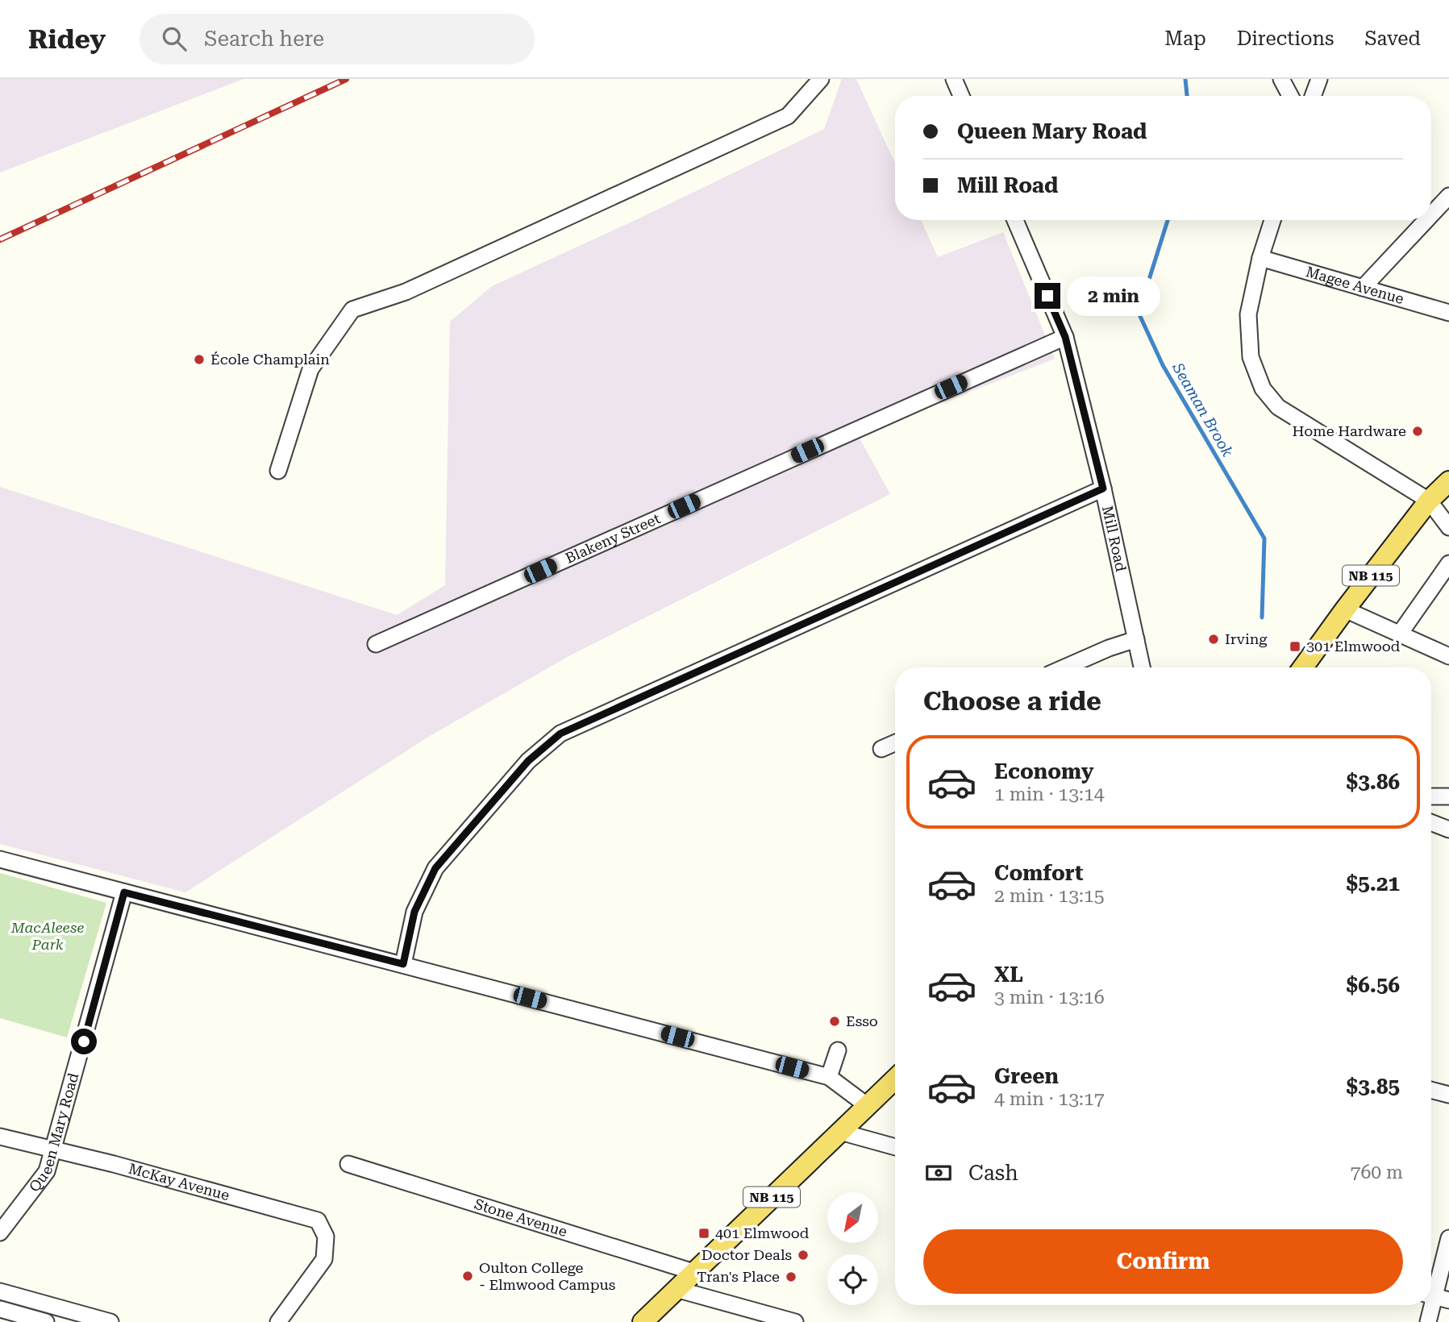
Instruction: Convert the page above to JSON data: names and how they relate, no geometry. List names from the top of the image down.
{
  "streets": {
    "main road": ["NB 115"],
    "street": [
      "Magee Avenue",
      "Blakeny Street",
      "Mill Road",
      "Queen Mary Road",
      "McKay Avenue",
      "Stone Avenue"
    ]
  },
  "crossings": [
    ["Blakeny Street", "Mill Road"],
    ["NB 115", "Stone Avenue"],
    ["Queen Mary Road", "McKay Avenue"]
  ],
  "water": ["Seaman Brook"],
  "parks": ["MacAleese Park"],
  "places": {
    "other": [
      "École Champlain",
      "Home Hardware",
      "Irving",
      "Esso",
      "Doctor Deals",
      "Oulton College - Elmwood Campus",
      "Tran's Place"
    ],
    "transit": ["301 Elmwood", "401 Elmwood"]
  },
  "north": "bottom left",
  "page": {
    "header": "Ridey",
    "search": "Search here",
    "nav": ["Map", "Directions", "Saved"],
    "banner": ["Queen Mary Road", "Mill Road"],
    "bubble": "2 min",
    "heading": "Choose a ride",
    "list": [
      {
        "name": "Economy",
        "note": "1 min · 13:14",
        "value": "$3.86"
      },
      {
        "name": "Comfort",
        "note": "2 min · 13:15",
        "value": "$5.21"
      },
      {
        "name": "XL",
        "note": "3 min · 13:16",
        "value": "$6.56"
      },
      {
        "name": "Green",
        "note": "4 min · 13:17",
        "value": "$3.85"
      }
    ],
    "pay": ["Cash", "760 m"],
    "buttons": "Confirm"
  }
}
